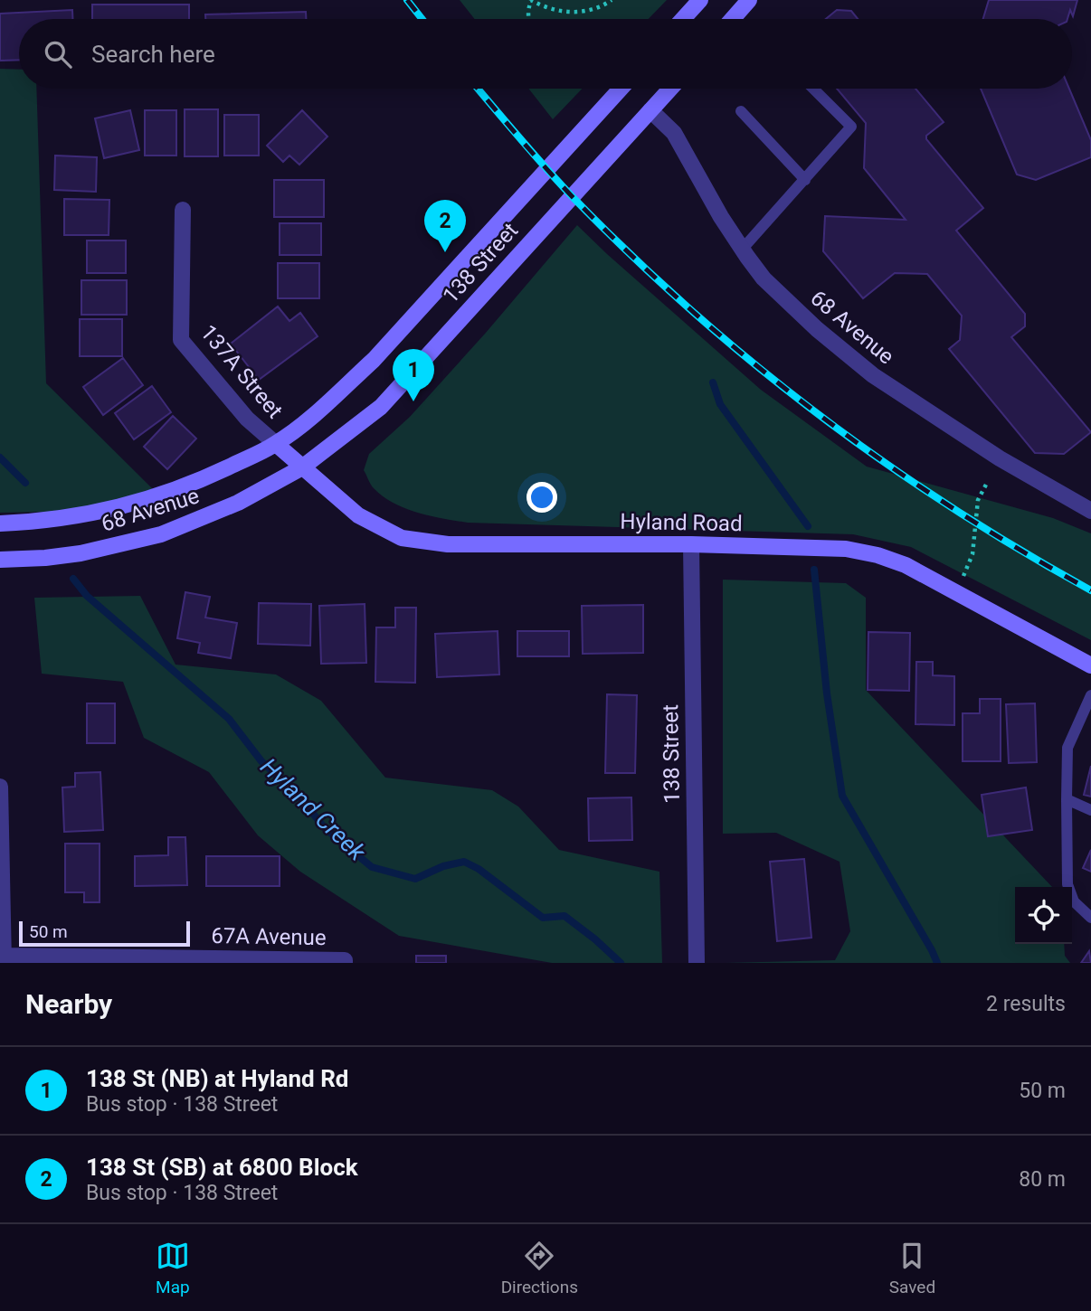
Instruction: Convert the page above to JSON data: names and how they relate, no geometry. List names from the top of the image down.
{
  "streets": {
    "main road": ["138 Street", "68 Avenue", "Hyland Road"],
    "street": ["137A Street", "67A Avenue"]
  },
  "crossings": [
    ["138 Street", "68 Avenue"],
    ["138 Street", "137A Street"],
    ["138 Street", "Hyland Road"],
    ["68 Avenue", "137A Street"],
    ["68 Avenue", "Hyland Road"],
    ["137A Street", "Hyland Road"]
  ],
  "water": ["Hyland Creek"],
  "scale_bar": "50 m",
  "page": {
    "search": "Search here",
    "pins": ["2", "1"],
    "scale": "50 m",
    "heading": ["Nearby", "2 results"],
    "list": [
      {
        "mark": "1",
        "name": "138 St (NB) at Hyland Rd",
        "note": "Bus stop · 138 Street",
        "value": "50 m"
      },
      {
        "mark": "2",
        "name": "138 St (SB) at 6800 Block",
        "note": "Bus stop · 138 Street",
        "value": "80 m"
      }
    ],
    "nav": ["Map", "Directions", "Saved"]
  }
}
